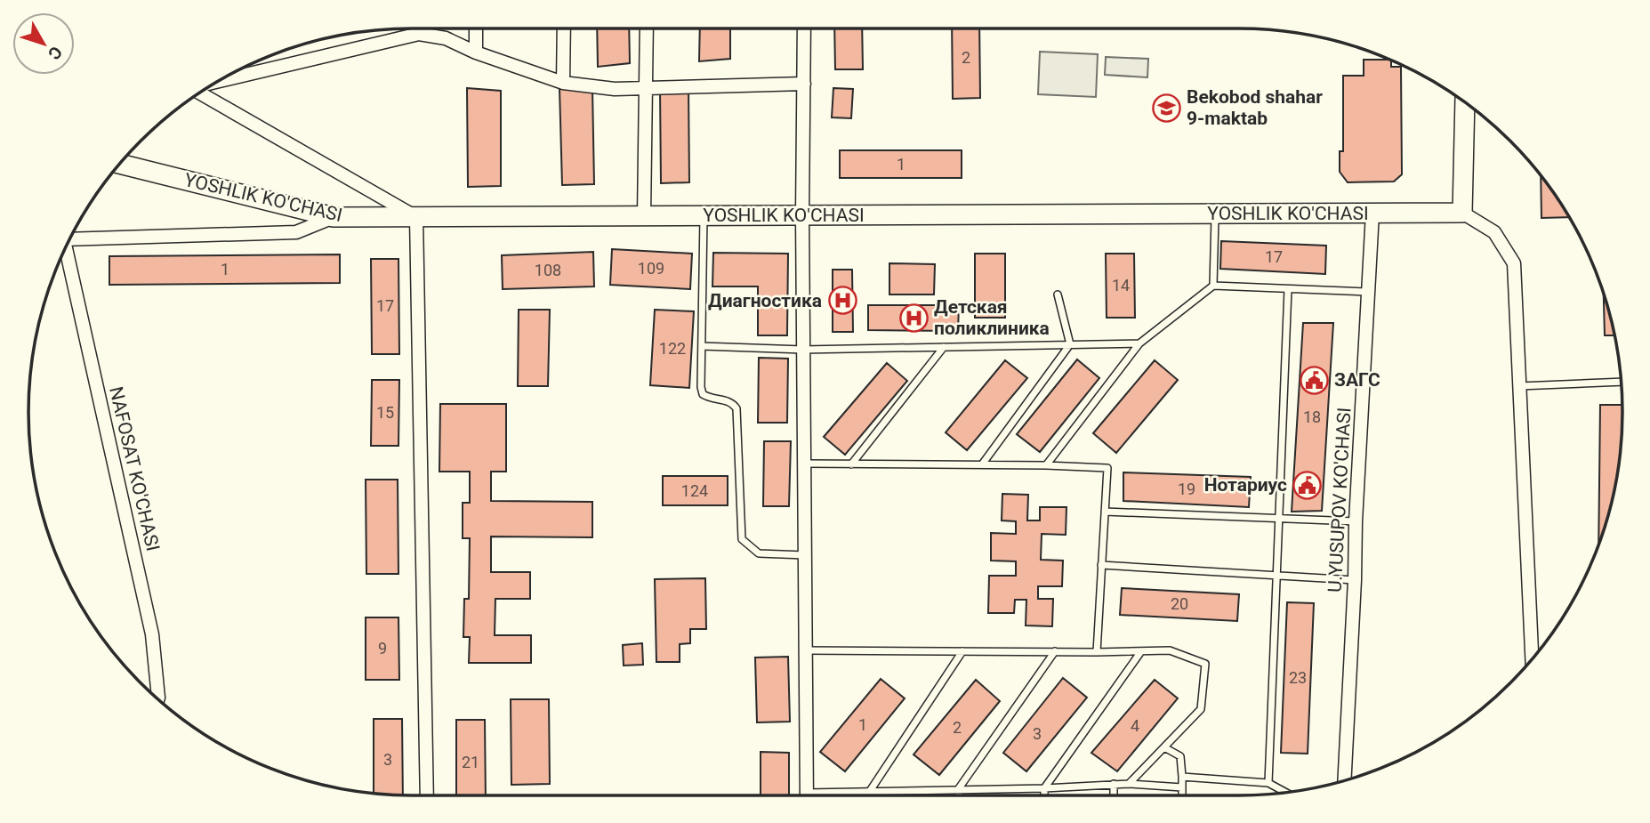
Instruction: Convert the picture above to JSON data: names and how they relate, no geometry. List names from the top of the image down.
{
  "streets": {
    "street": ["YOSHLIK KO'CHASI", "NAFOSAT KO'CHASI", "U.YUSUPOV KO'CHASI"]
  },
  "crossings": [
    ["YOSHLIK KO'CHASI", "U.YUSUPOV KO'CHASI"]
  ],
  "places": {
    "school or university": ["Bekobod shahar 9-maktab"],
    "hospital": ["Диагностика", "Детская поликлиника"],
    "public building": ["ЗАГС", "Нотариус"]
  },
  "house_numbers": [
    "2",
    "1",
    "17",
    "109",
    "1",
    "108",
    "14",
    "17",
    "122",
    "15",
    "18",
    "19",
    "124",
    "20",
    "9",
    "23",
    "1",
    "4",
    "2",
    "3",
    "3",
    "21"
  ],
  "north": "bottom right"
}
